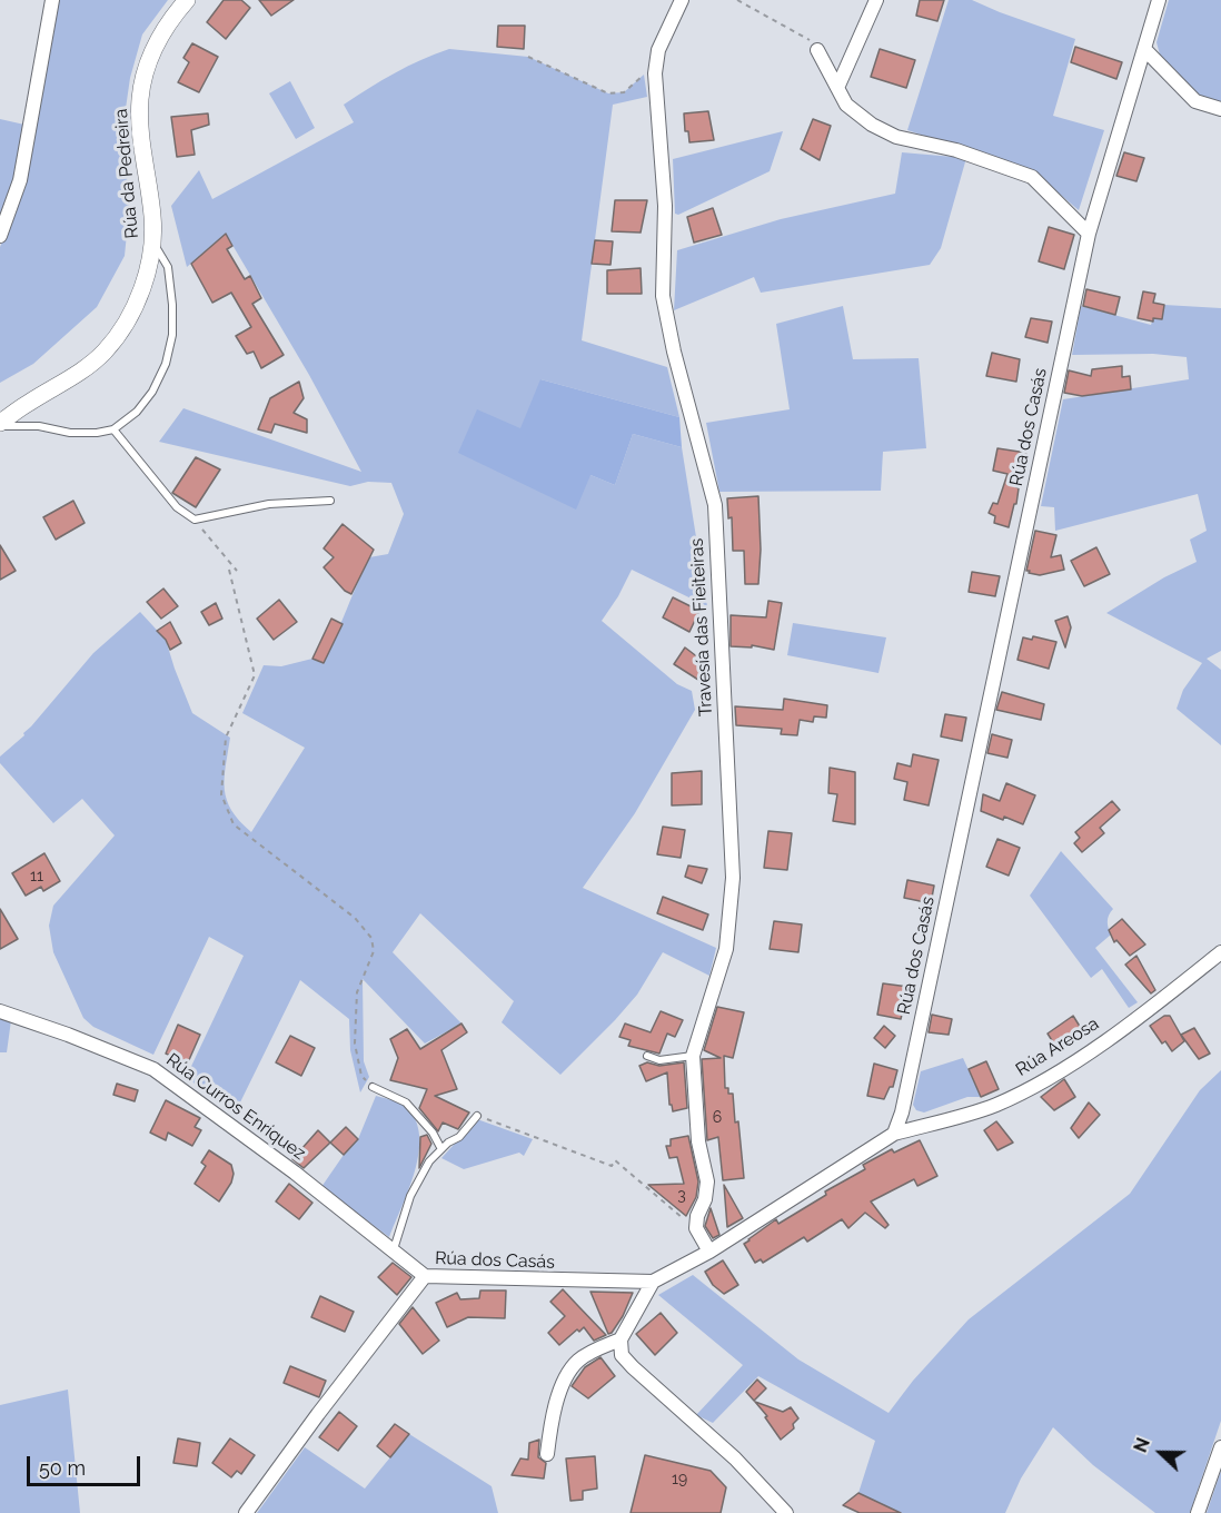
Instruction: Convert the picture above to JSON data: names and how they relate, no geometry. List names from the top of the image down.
{
  "streets": {
    "street": [
      "Rúa da Pedreira",
      "Rúa dos Casás",
      "Travesía das Fieiteiras",
      "Rúa Areosa",
      "Rúa Curros Enríquez"
    ]
  },
  "crossings": [
    ["Rúa dos Casás", "Rúa Areosa"],
    ["Rúa dos Casás", "Rúa Curros Enríquez"]
  ],
  "house_numbers": [
    "11",
    "6",
    "3",
    "19"
  ],
  "scale_bar": "50 m",
  "north": "left"
}
